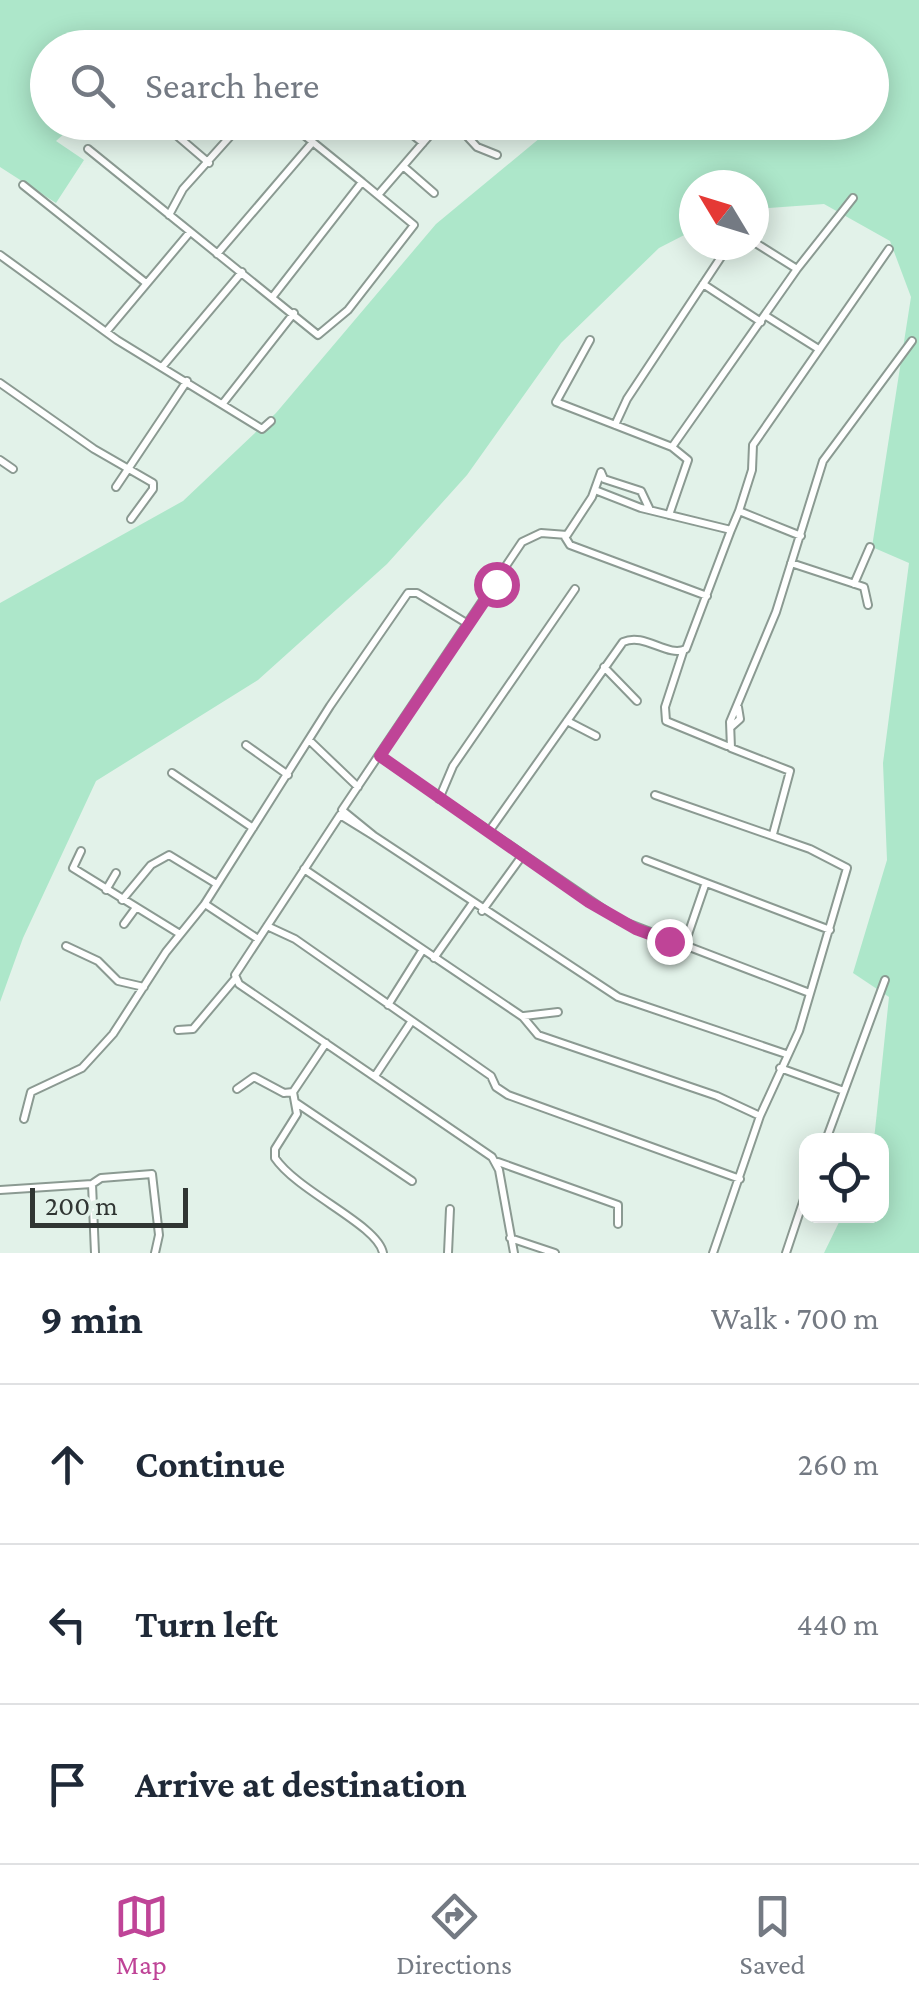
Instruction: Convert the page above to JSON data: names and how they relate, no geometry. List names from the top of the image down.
{
  "scale_bar": "200 m",
  "north": "top left",
  "page": {
    "search": "Search here",
    "scale": "200 m",
    "heading": ["9 min", "Walk · 700 m"],
    "list": [
      ["Continue", "260 m"],
      ["Turn left", "440 m"],
      "Arrive at destination"
    ],
    "nav": ["Map", "Directions", "Saved"]
  }
}
